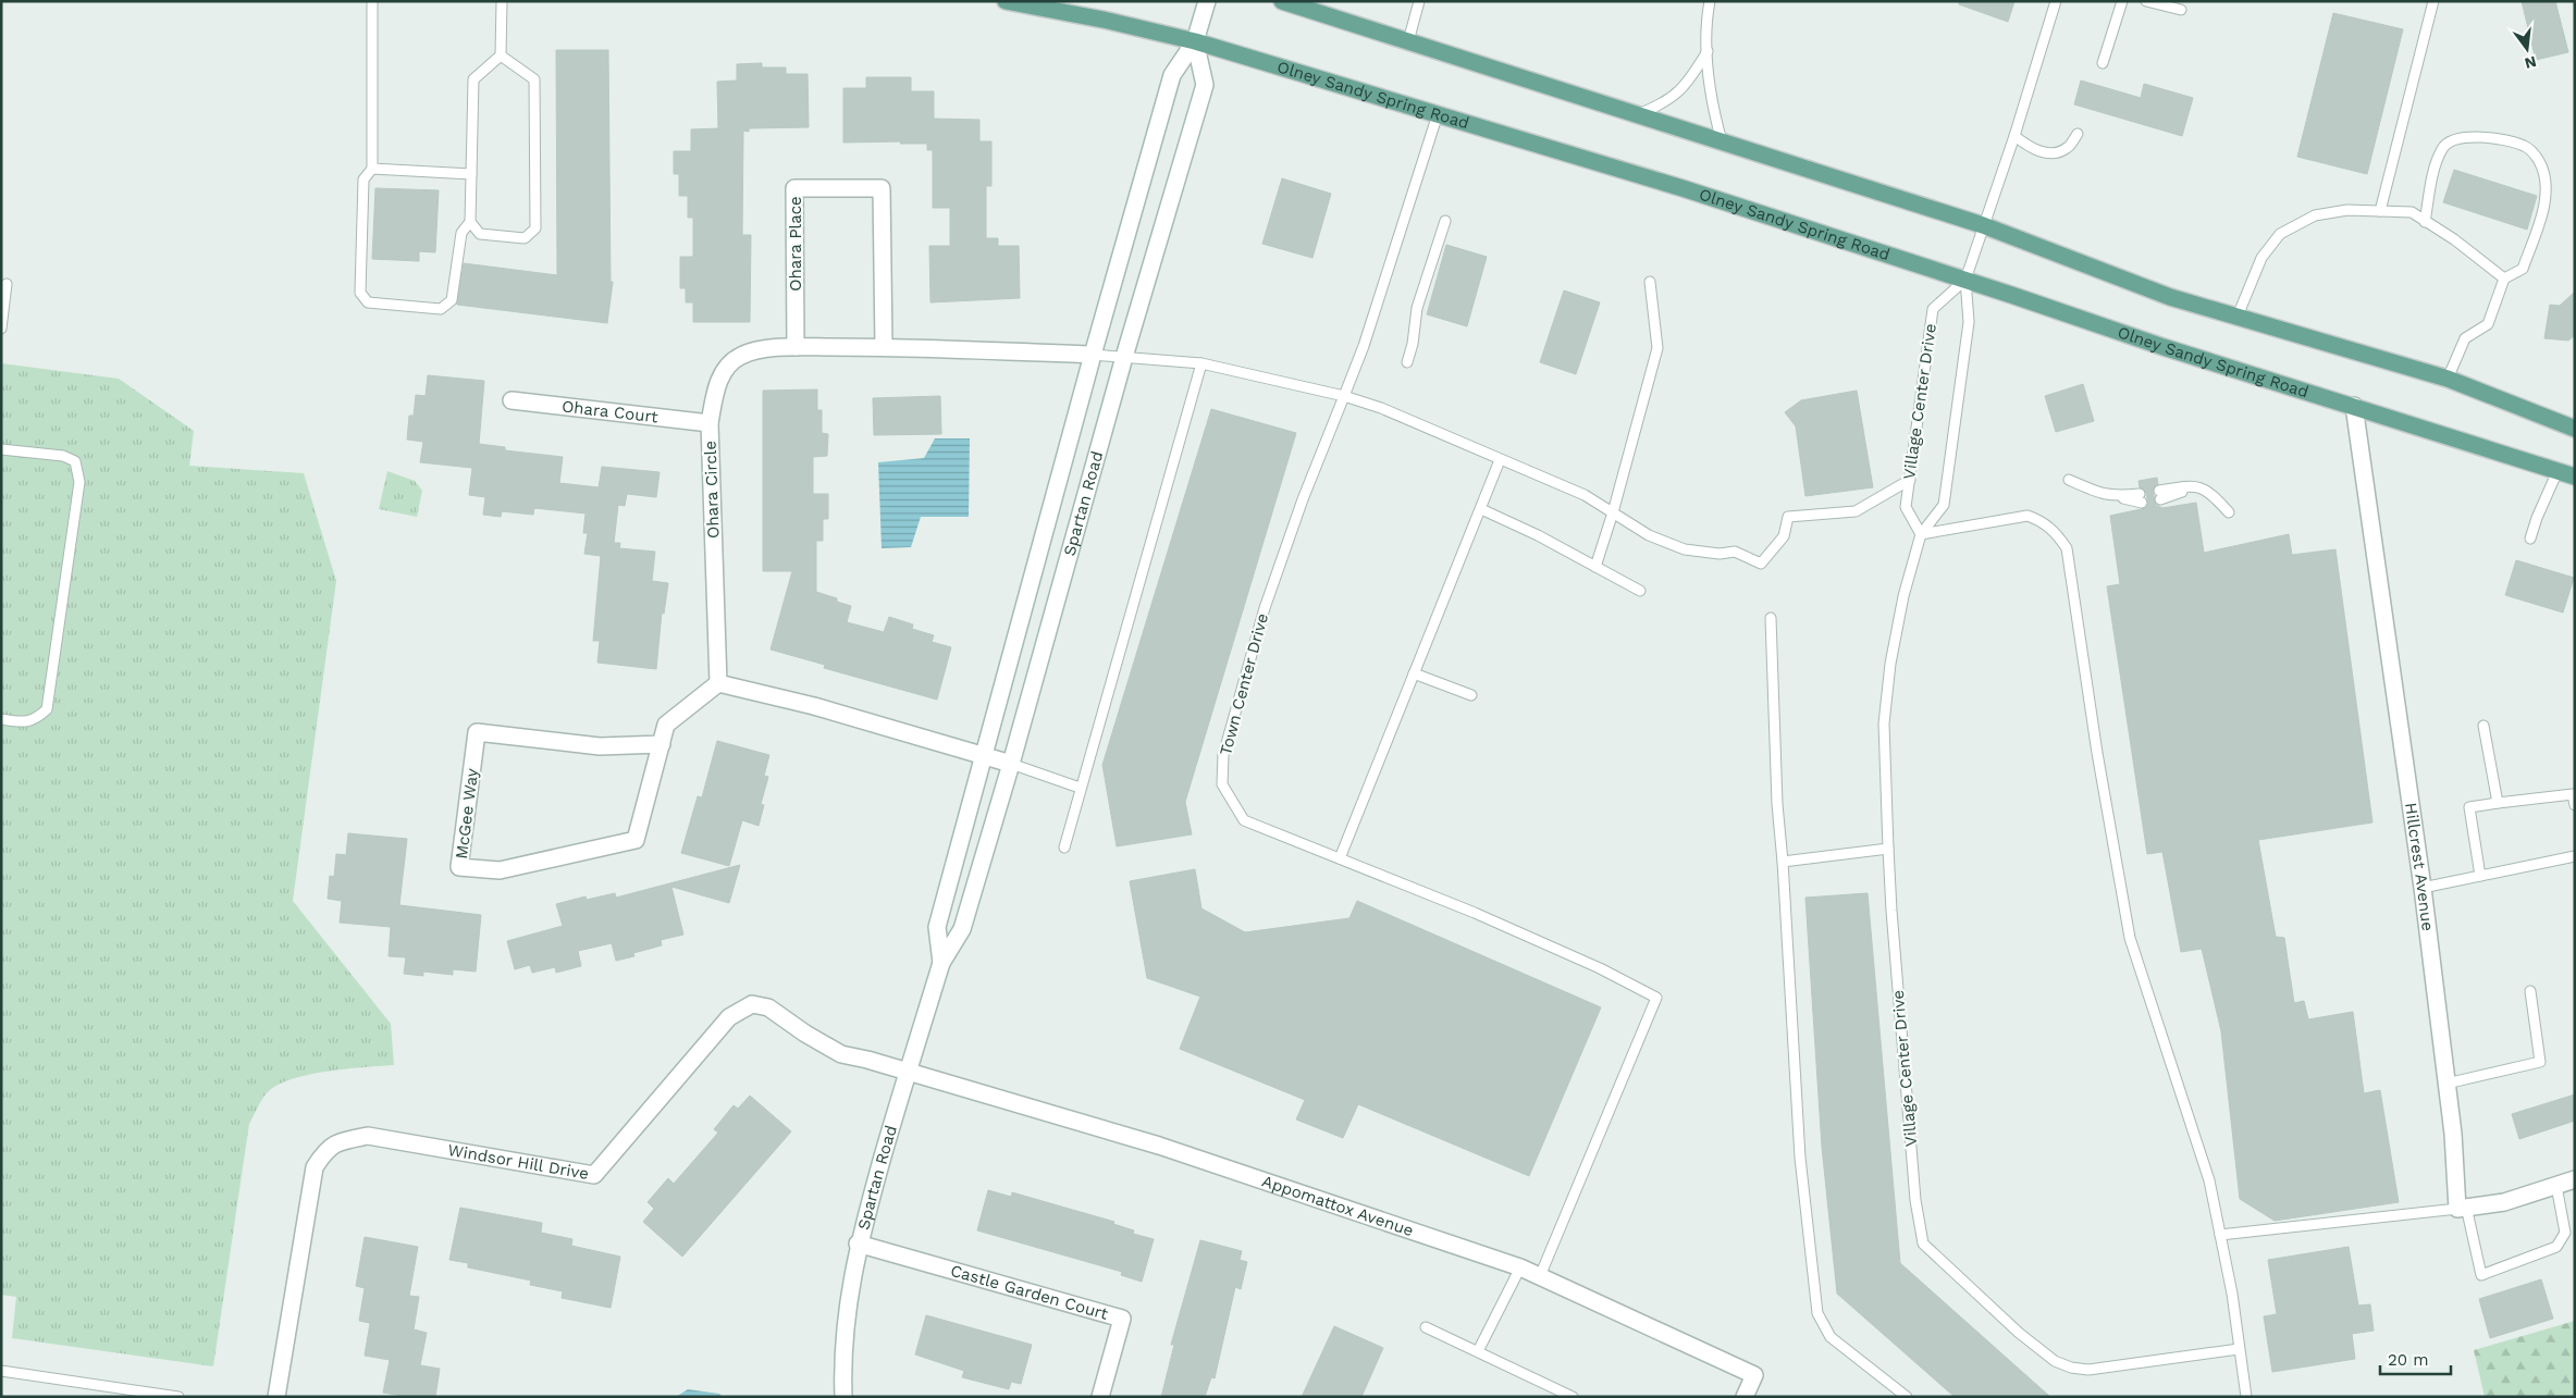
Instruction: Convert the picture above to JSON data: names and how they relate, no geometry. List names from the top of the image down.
{
  "streets": {
    "main road": ["Olney Sandy Spring Road"],
    "street": [
      "Ohara Place",
      "Ohara Court",
      "Ohara Circle",
      "Spartan Road",
      "McGee Way",
      "Hillcrest Avenue",
      "Windsor Hill Drive",
      "Appomattox Avenue",
      "Castle Garden Court"
    ],
    "lane": ["Village Center Drive", "Town Center Drive"]
  },
  "crossings": [
    ["Olney Sandy Spring Road", "Village Center Drive"],
    ["Olney Sandy Spring Road", "Spartan Road"],
    ["Olney Sandy Spring Road", "Town Center Drive"],
    ["Olney Sandy Spring Road", "Hillcrest Avenue"],
    ["Ohara Place", "Ohara Circle"],
    ["Ohara Court", "Ohara Circle"],
    ["Ohara Circle", "Spartan Road"],
    ["Ohara Circle", "McGee Way"],
    ["Spartan Road", "Windsor Hill Drive"],
    ["Spartan Road", "Appomattox Avenue"],
    ["Spartan Road", "Castle Garden Court"],
    ["Town Center Drive", "Appomattox Avenue"],
    ["Windsor Hill Drive", "Appomattox Avenue"]
  ],
  "scale_bar": "20 m",
  "north": "bottom"
}
